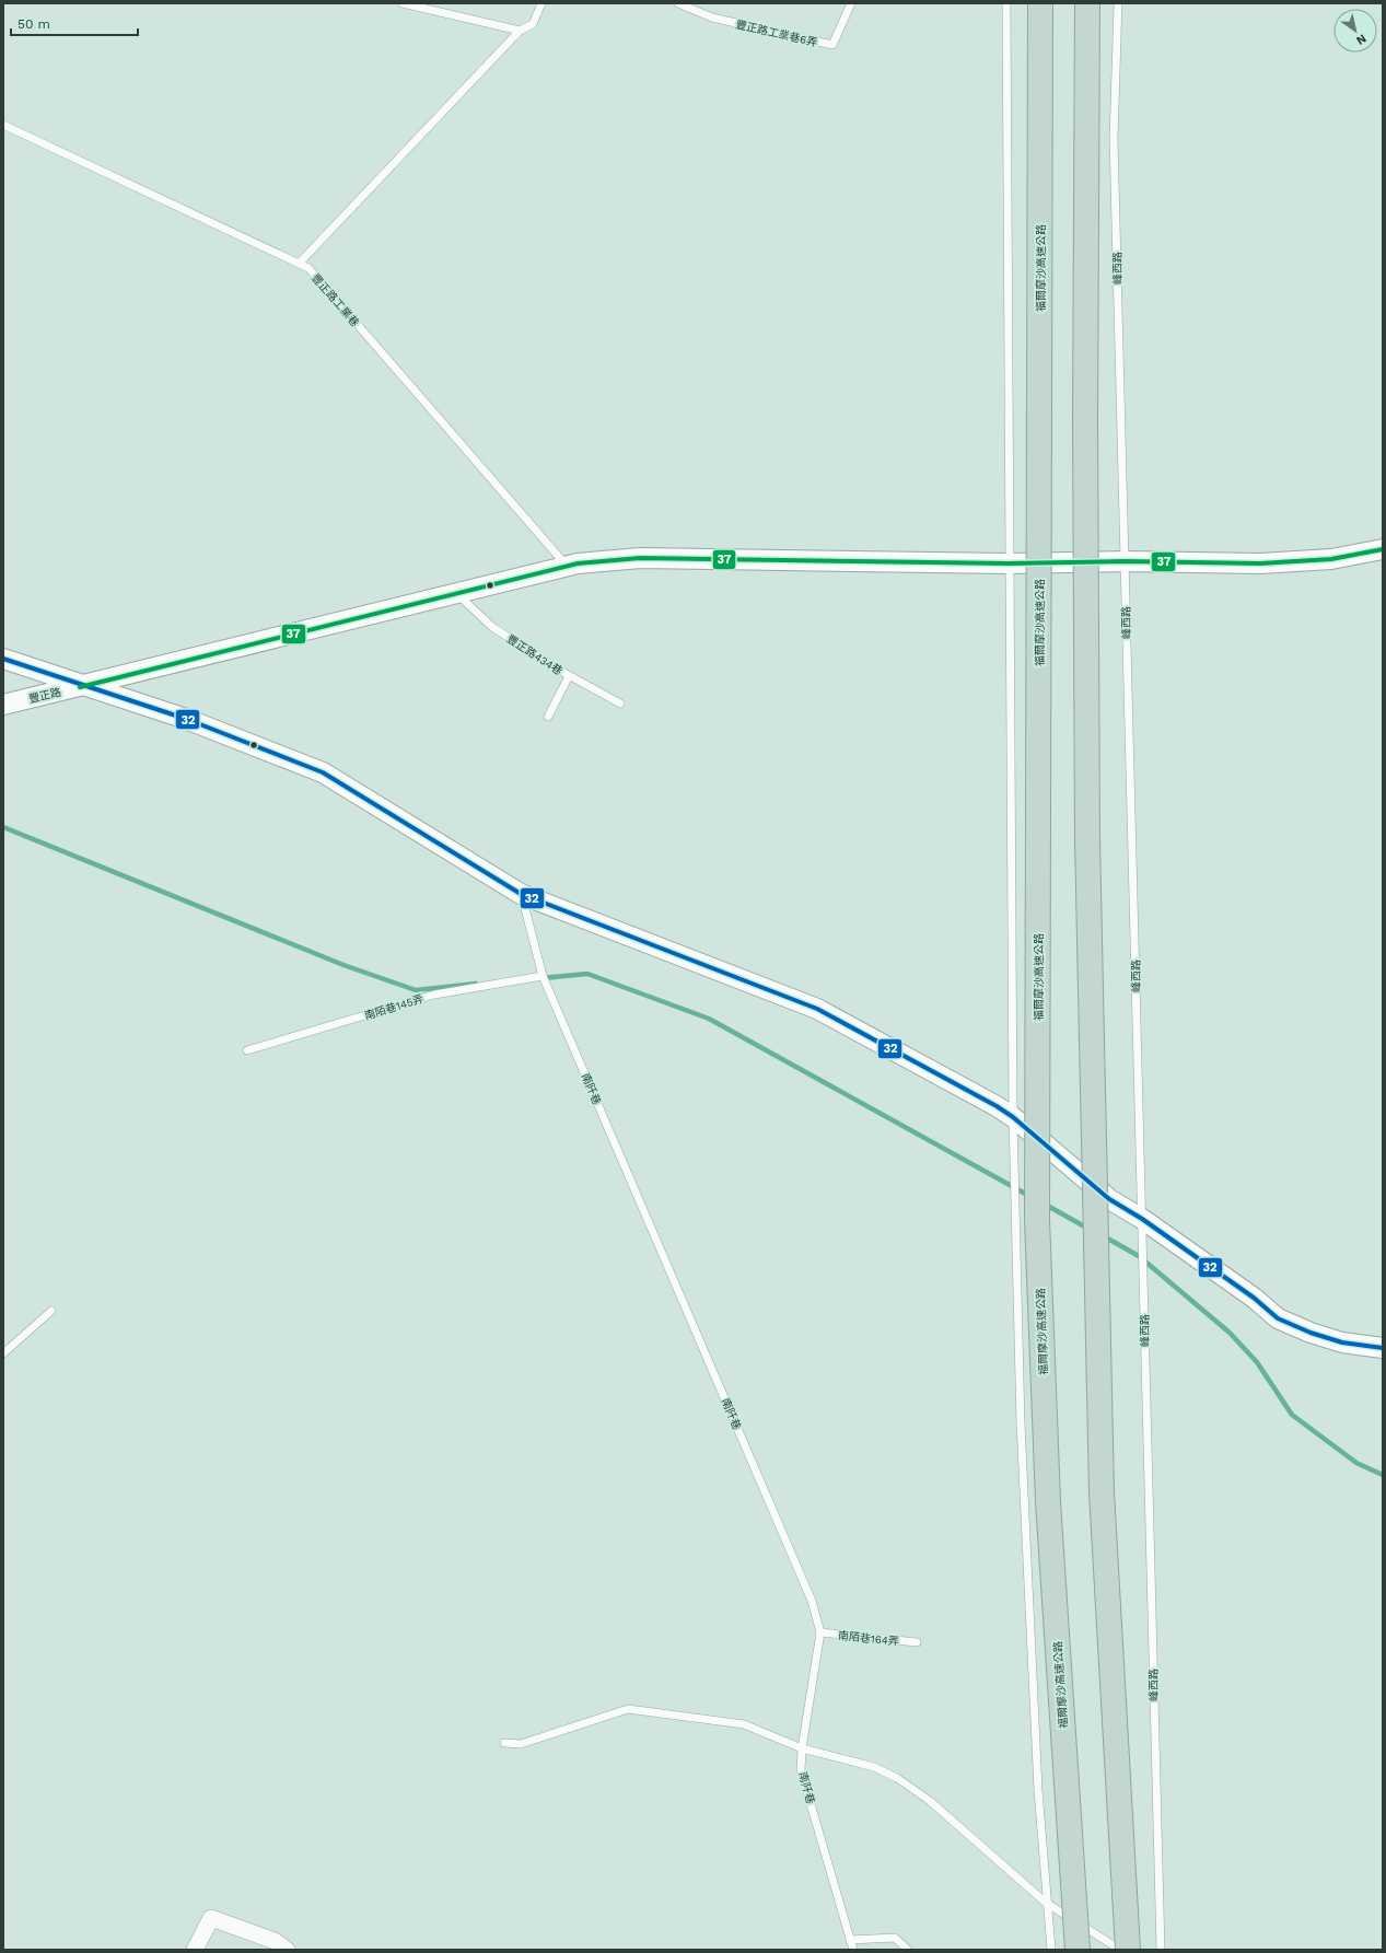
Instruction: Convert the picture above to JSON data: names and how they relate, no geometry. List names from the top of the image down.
{
  "streets": {
    "highway": ["福爾摩沙高速公路"],
    "street": ["豐正路"],
    "lane": [
      "豐正路工業巷6弄",
      "峰西路",
      "豐正路工業巷",
      "豐正路434巷",
      "南陌巷145弄",
      "南阡巷",
      "南陌巷164弄"
    ]
  },
  "crossings": [
    ["峰西路", "豐正路"],
    ["豐正路工業巷", "豐正路"],
    ["豐正路434巷", "豐正路"],
    ["南陌巷145弄", "南阡巷"],
    ["南阡巷", "南陌巷164弄"]
  ],
  "lines": ["transit line 37", "transit line 32"],
  "scale_bar": "50 m",
  "north": "bottom right"
}
